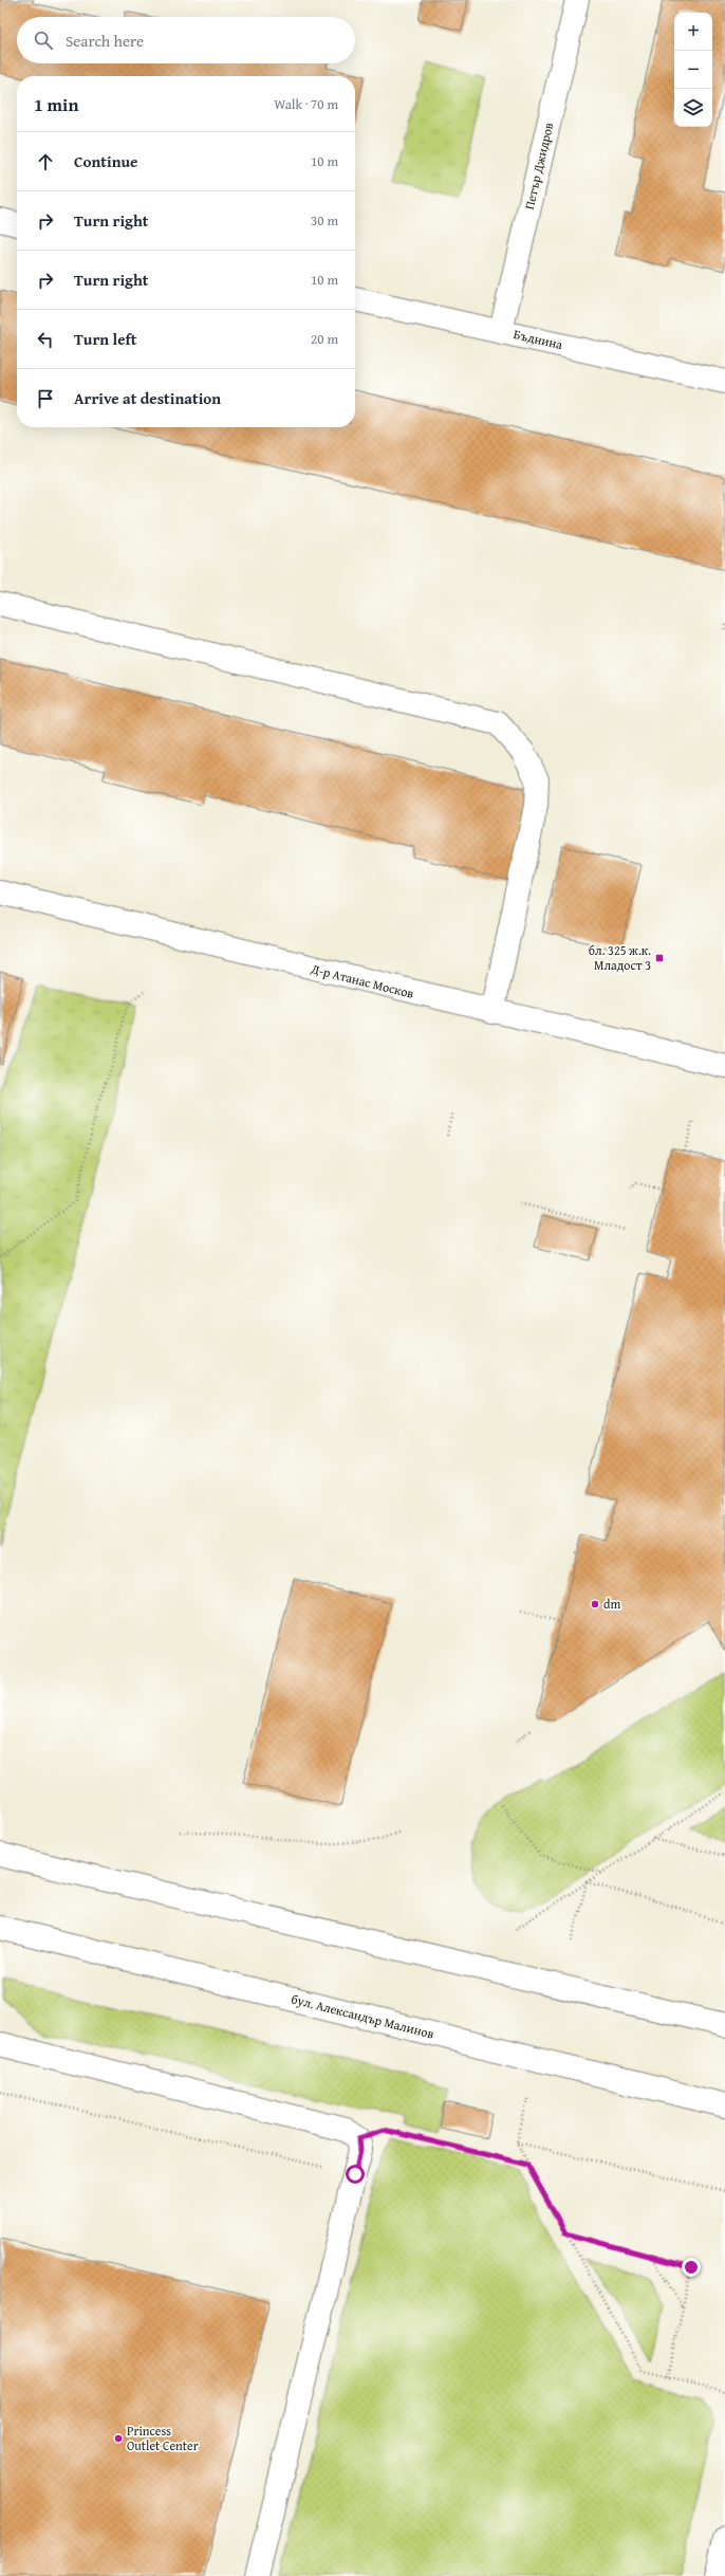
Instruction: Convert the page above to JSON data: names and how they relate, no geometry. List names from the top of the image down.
{
  "streets": {
    "street": [
      "Петър Джидров",
      "Бъднина",
      "Д-р Атанас Москов",
      "бул. Александър Малинов"
    ]
  },
  "crossings": [
    ["Петър Джидров", "Бъднина"]
  ],
  "places": {
    "transit": ["бл. 325 ж.к. Младост 3"],
    "other": ["dm", "Princess Outlet Center"]
  },
  "page": {
    "map_buttons": ["+", "−"],
    "search": "Search here",
    "heading": ["1 min", "Walk · 70 m"],
    "list": [
      ["Continue", "10 m"],
      ["Turn right", "30 m"],
      ["Turn right", "10 m"],
      ["Turn left", "20 m"],
      "Arrive at destination"
    ]
  }
}
